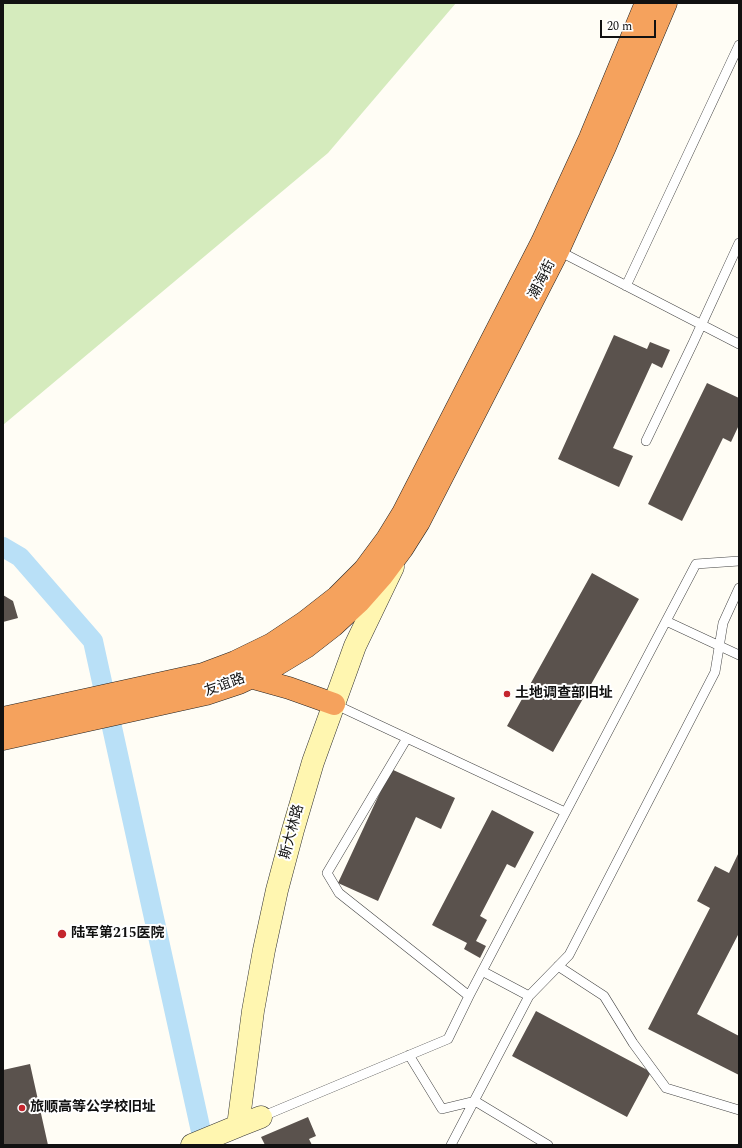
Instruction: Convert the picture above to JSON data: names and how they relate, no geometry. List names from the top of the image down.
{
  "streets": {
    "highway": ["潮海街", "友谊路"],
    "street": ["斯大林路"]
  },
  "crossings": [
    ["潮海街", "友谊路"],
    ["潮海街", "斯大林路"],
    ["友谊路", "斯大林路"]
  ],
  "places": ["土地调查部旧址", "陆军第215医院", "旅顺高等公学校旧址"],
  "scale_bar": "20 m"
}
